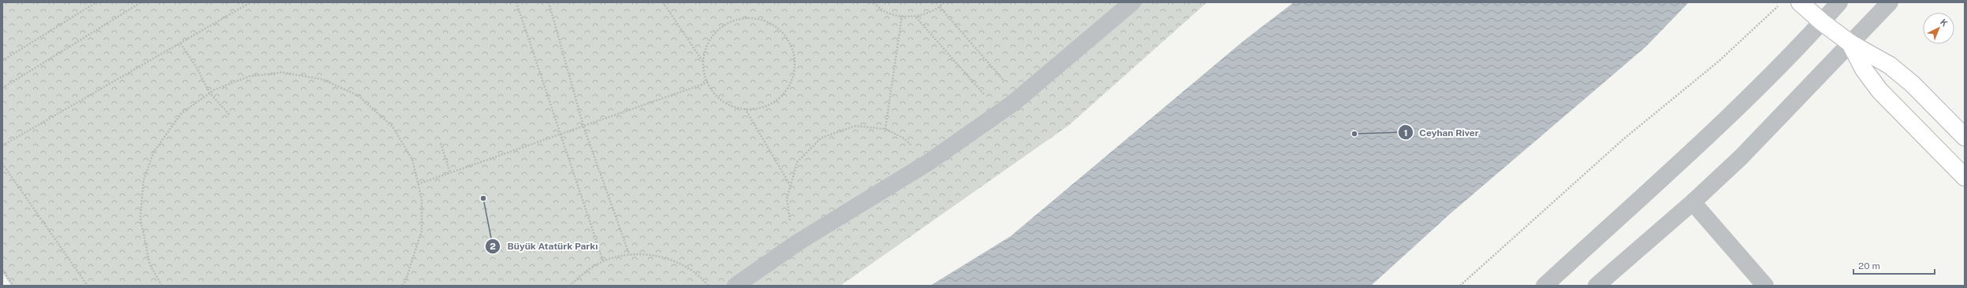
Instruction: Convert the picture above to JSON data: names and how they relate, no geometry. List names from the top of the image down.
{
  "places": ["Ceyhan River", "Büyük Atatürk Parkı"],
  "scale_bar": "20 m",
  "north": "top right"
}
